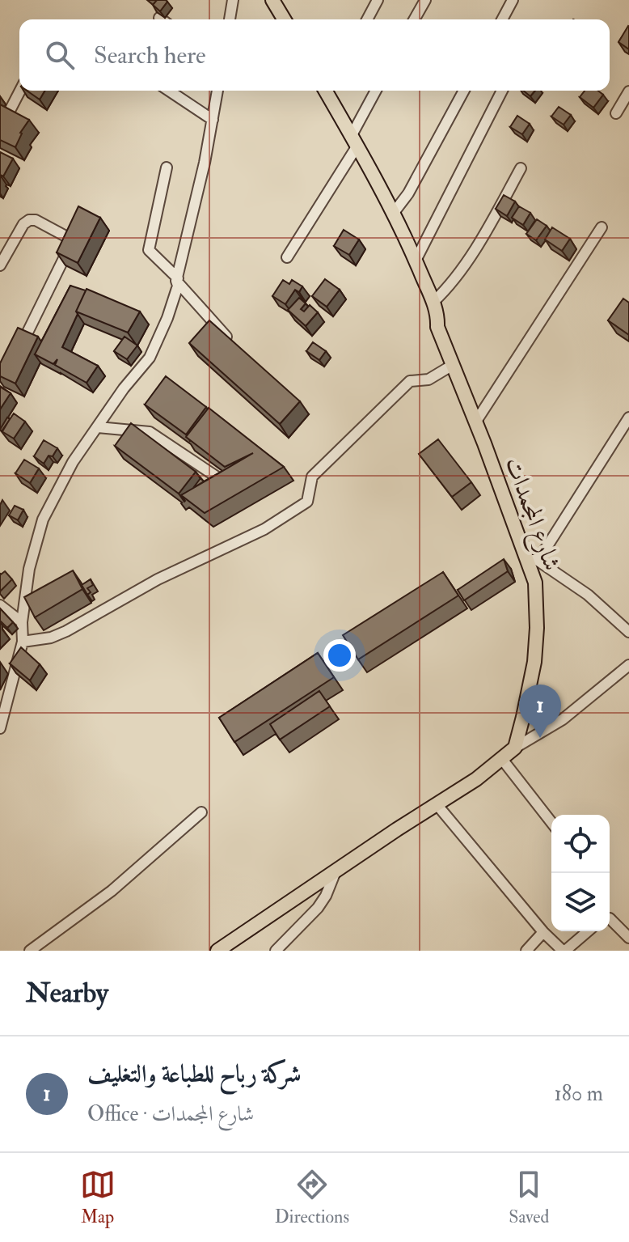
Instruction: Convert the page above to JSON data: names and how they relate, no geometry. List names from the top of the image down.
{
  "streets": {
    "main road": ["شارع المجمدات"]
  },
  "page": {
    "search": "Search here",
    "pins": "1",
    "heading": "Nearby",
    "list": [
      {
        "mark": "1",
        "name": "شركة رباح للطباعة والتغليف",
        "note": "Office · شارع المجمدات",
        "value": "180 m"
      }
    ],
    "nav": ["Map", "Directions", "Saved"]
  }
}
